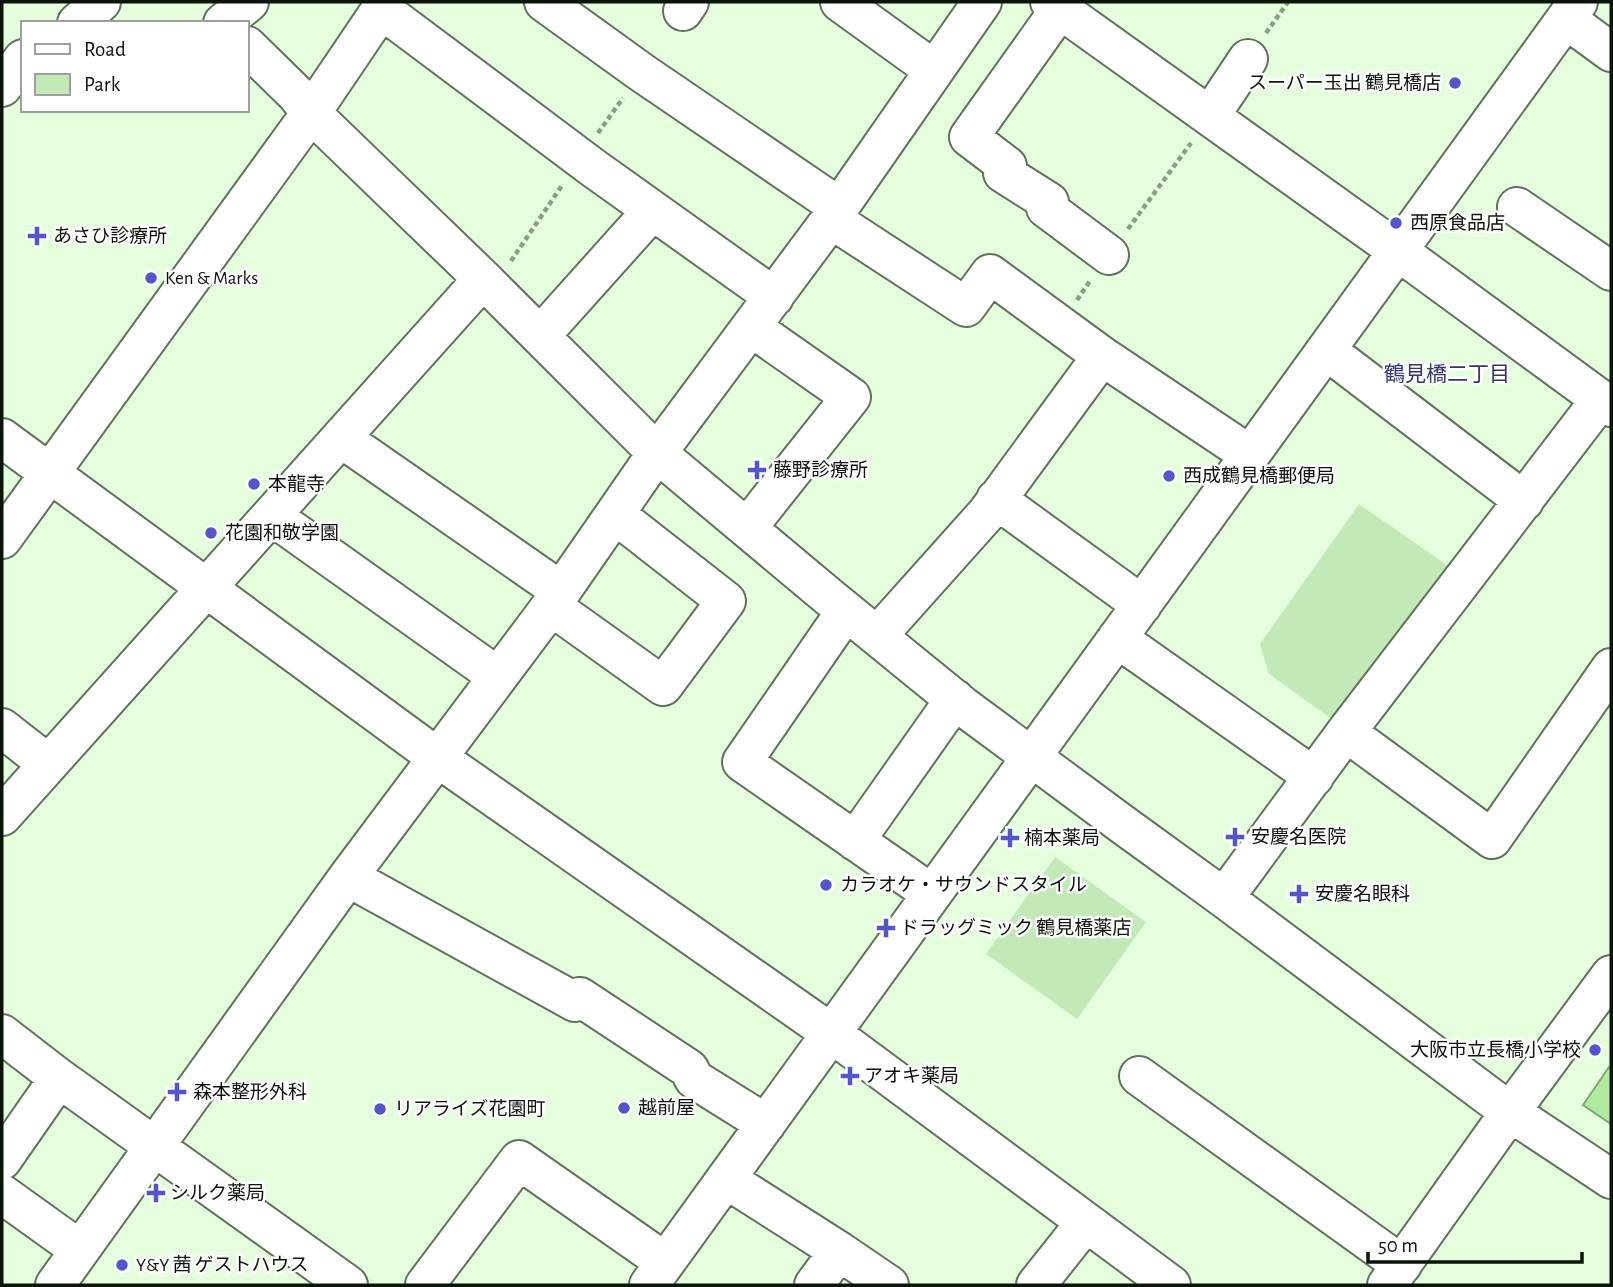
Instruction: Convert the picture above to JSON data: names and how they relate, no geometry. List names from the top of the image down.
{
  "districts": ["鶴見橋二丁目"],
  "places": {
    "other": [
      "スーパー玉出 鶴見橋店",
      "西原食品店",
      "Ken & Marks",
      "西成鶴見橋郵便局",
      "本龍寺",
      "花園和敬学園",
      "カラオケ・サウンドスタイル",
      "大阪市立長橋小学校",
      "越前屋",
      "リアライズ花園町",
      "Y&Y 茜 ゲストハウス"
    ],
    "health": [
      "あさひ診療所",
      "藤野診療所",
      "安慶名医院",
      "楠本薬局",
      "安慶名眼科",
      "ドラッグミック 鶴見橋薬店",
      "アオキ薬局",
      "森本整形外科",
      "シルク薬局"
    ]
  },
  "legend": ["Road", "Park"],
  "scale_bar": "50 m"
}
